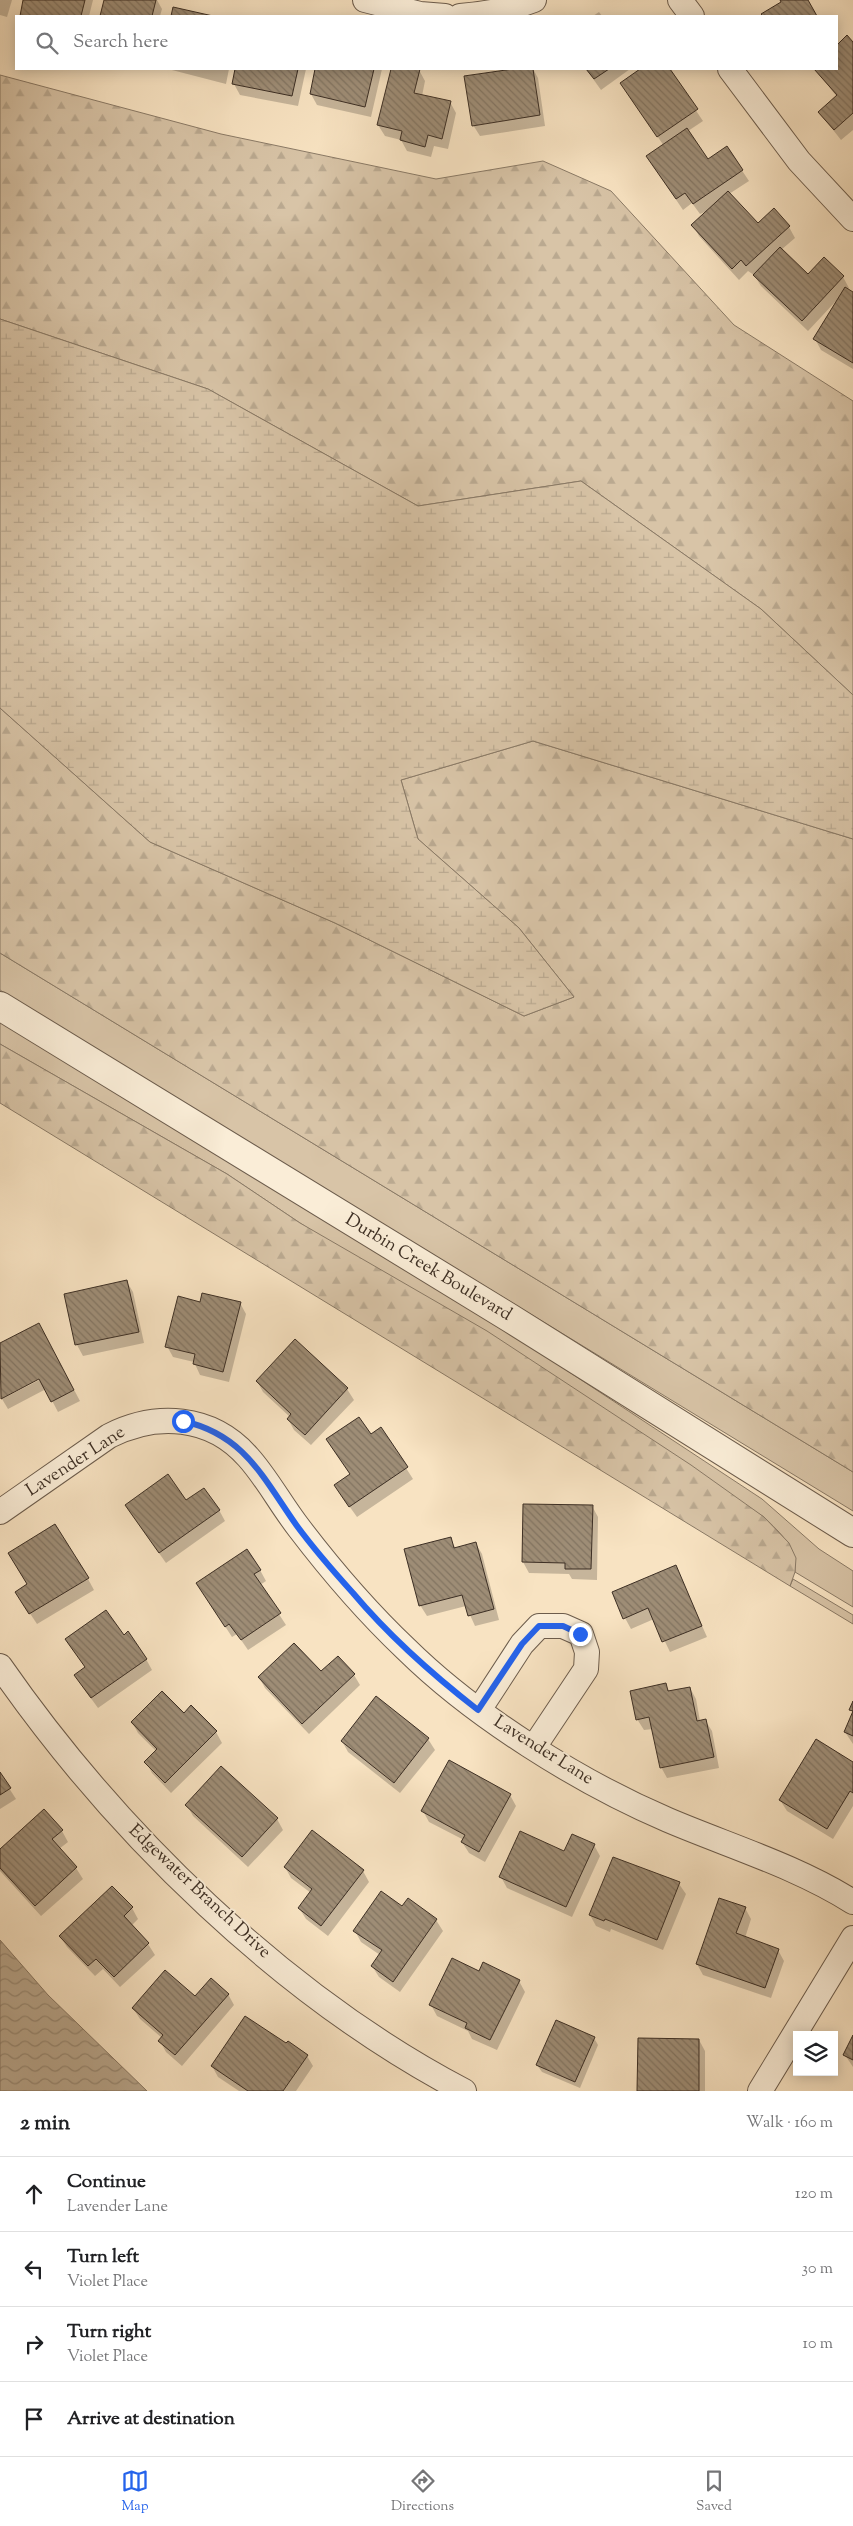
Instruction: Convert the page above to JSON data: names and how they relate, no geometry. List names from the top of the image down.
{
  "streets": {
    "street": ["Durbin Creek Boulevard", "Lavender Lane", "Edgewater Branch Drive"]
  },
  "page": {
    "search": "Search here",
    "heading": ["2 min", "Walk · 160 m"],
    "list": [
      ["Continue", "Lavender Lane", "120 m"],
      ["Turn left", "Violet Place", "30 m"],
      ["Turn right", "Violet Place", "10 m"],
      "Arrive at destination"
    ],
    "nav": ["Map", "Directions", "Saved"]
  }
}
